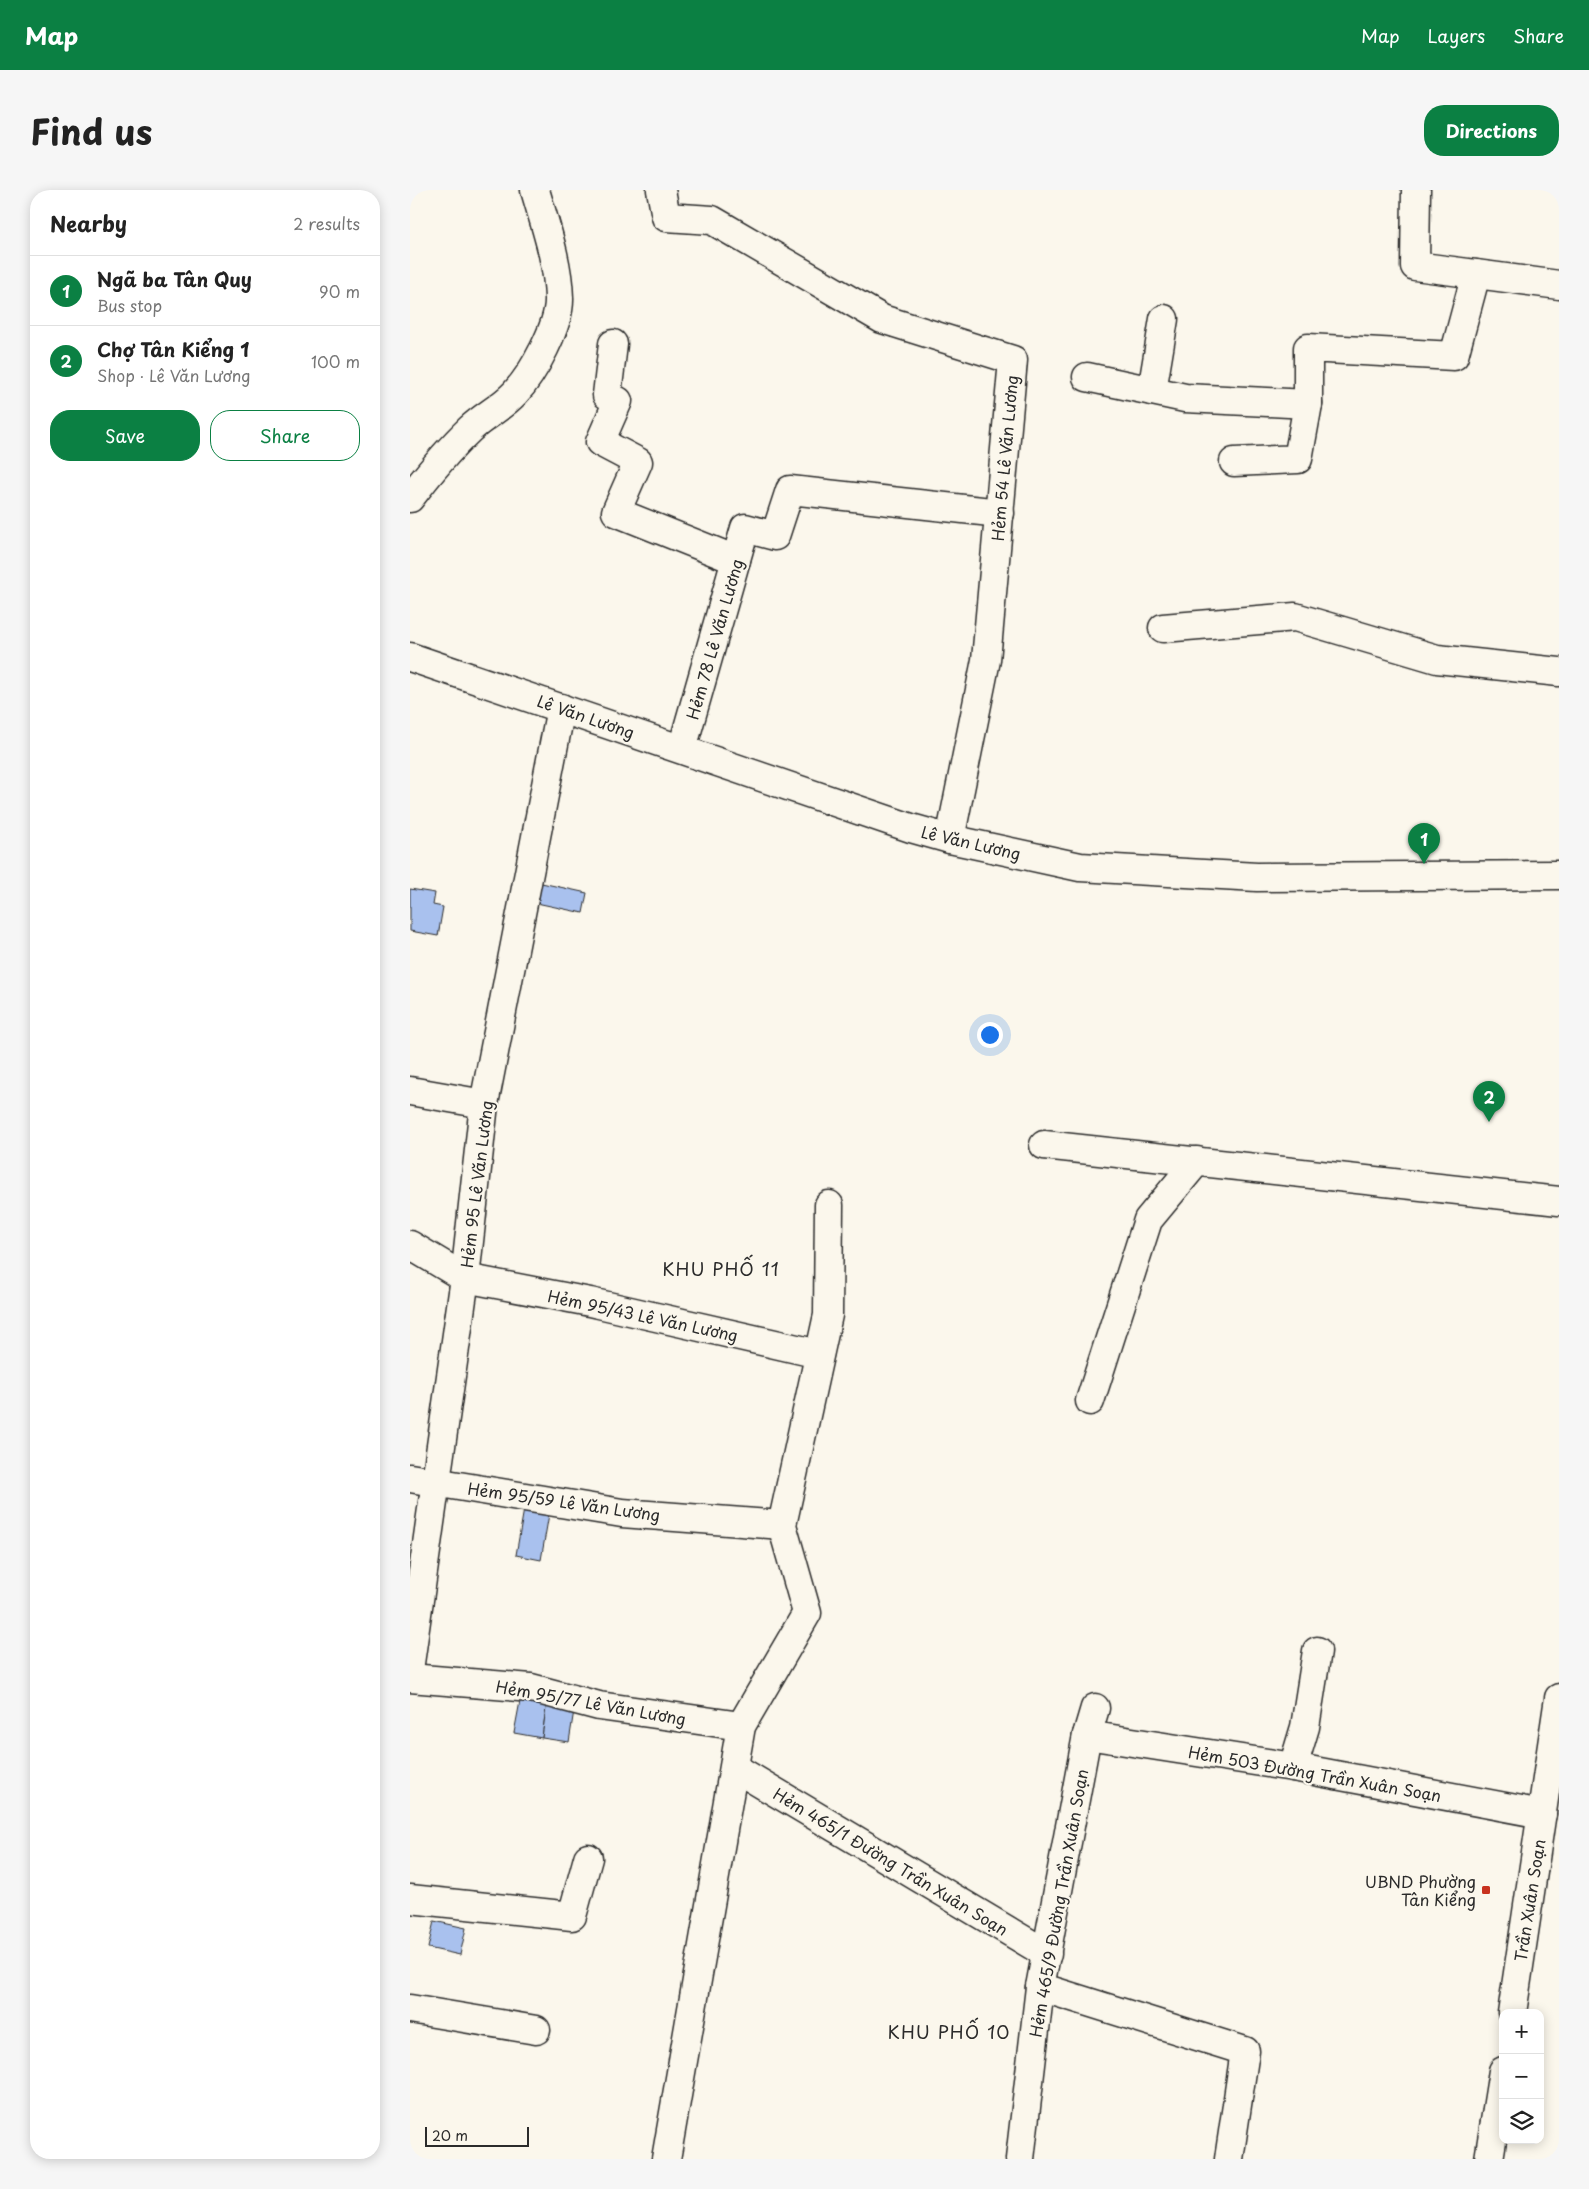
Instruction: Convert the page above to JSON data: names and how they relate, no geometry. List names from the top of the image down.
{
  "streets": {
    "street": [
      "Hẻm 54 Lê Văn Lương",
      "Hẻm 78 Lê Văn Lương",
      "Lê Văn Lương",
      "Hẻm 95 Lê Văn Lương",
      "Hẻm 95/43 Lê Văn Lương",
      "Hẻm 95/59 Lê Văn Lương",
      "Hẻm 95/77 Lê Văn Lương",
      "Hẻm 503 Đường Trần Xuân Soạn",
      "Hẻm 465/1 Đường Trần Xuân Soạn",
      "Trần Xuân Soạn",
      "Hẻm 465/9 Đường Trần Xuân Soạn"
    ]
  },
  "crossings": [
    ["Hẻm 54 Lê Văn Lương", "Hẻm 78 Lê Văn Lương"],
    ["Hẻm 54 Lê Văn Lương", "Lê Văn Lương"],
    ["Hẻm 78 Lê Văn Lương", "Lê Văn Lương"],
    ["Lê Văn Lương", "Hẻm 95 Lê Văn Lương"],
    ["Hẻm 95 Lê Văn Lương", "Hẻm 95/43 Lê Văn Lương"],
    ["Hẻm 95 Lê Văn Lương", "Hẻm 95/59 Lê Văn Lương"],
    ["Hẻm 503 Đường Trần Xuân Soạn", "Trần Xuân Soạn"],
    ["Hẻm 503 Đường Trần Xuân Soạn", "Hẻm 465/9 Đường Trần Xuân Soạn"],
    ["Hẻm 465/1 Đường Trần Xuân Soạn", "Hẻm 465/9 Đường Trần Xuân Soạn"]
  ],
  "districts": ["KHU PHỐ 11", "KHU PHỐ 10"],
  "places": {
    "transit": ["UBND Phường Tân Kiểng"]
  },
  "scale_bar": "20 m",
  "page": {
    "header": "Map",
    "nav": ["Map", "Layers", "Share"],
    "title": "Find us",
    "buttons": [
      "Directions",
      ["Save", "Share"]
    ],
    "heading": ["Nearby", "2 results"],
    "list": [
      {
        "mark": "1",
        "name": "Ngã ba Tân Quy",
        "note": "Bus stop",
        "value": "90 m"
      },
      {
        "mark": "2",
        "name": "Chợ Tân Kiểng 1",
        "note": "Shop · Lê Văn Lương",
        "value": "100 m"
      }
    ],
    "pins": ["1", "2"],
    "map_buttons": ["+", "−"],
    "scale": "20 m"
  }
}
